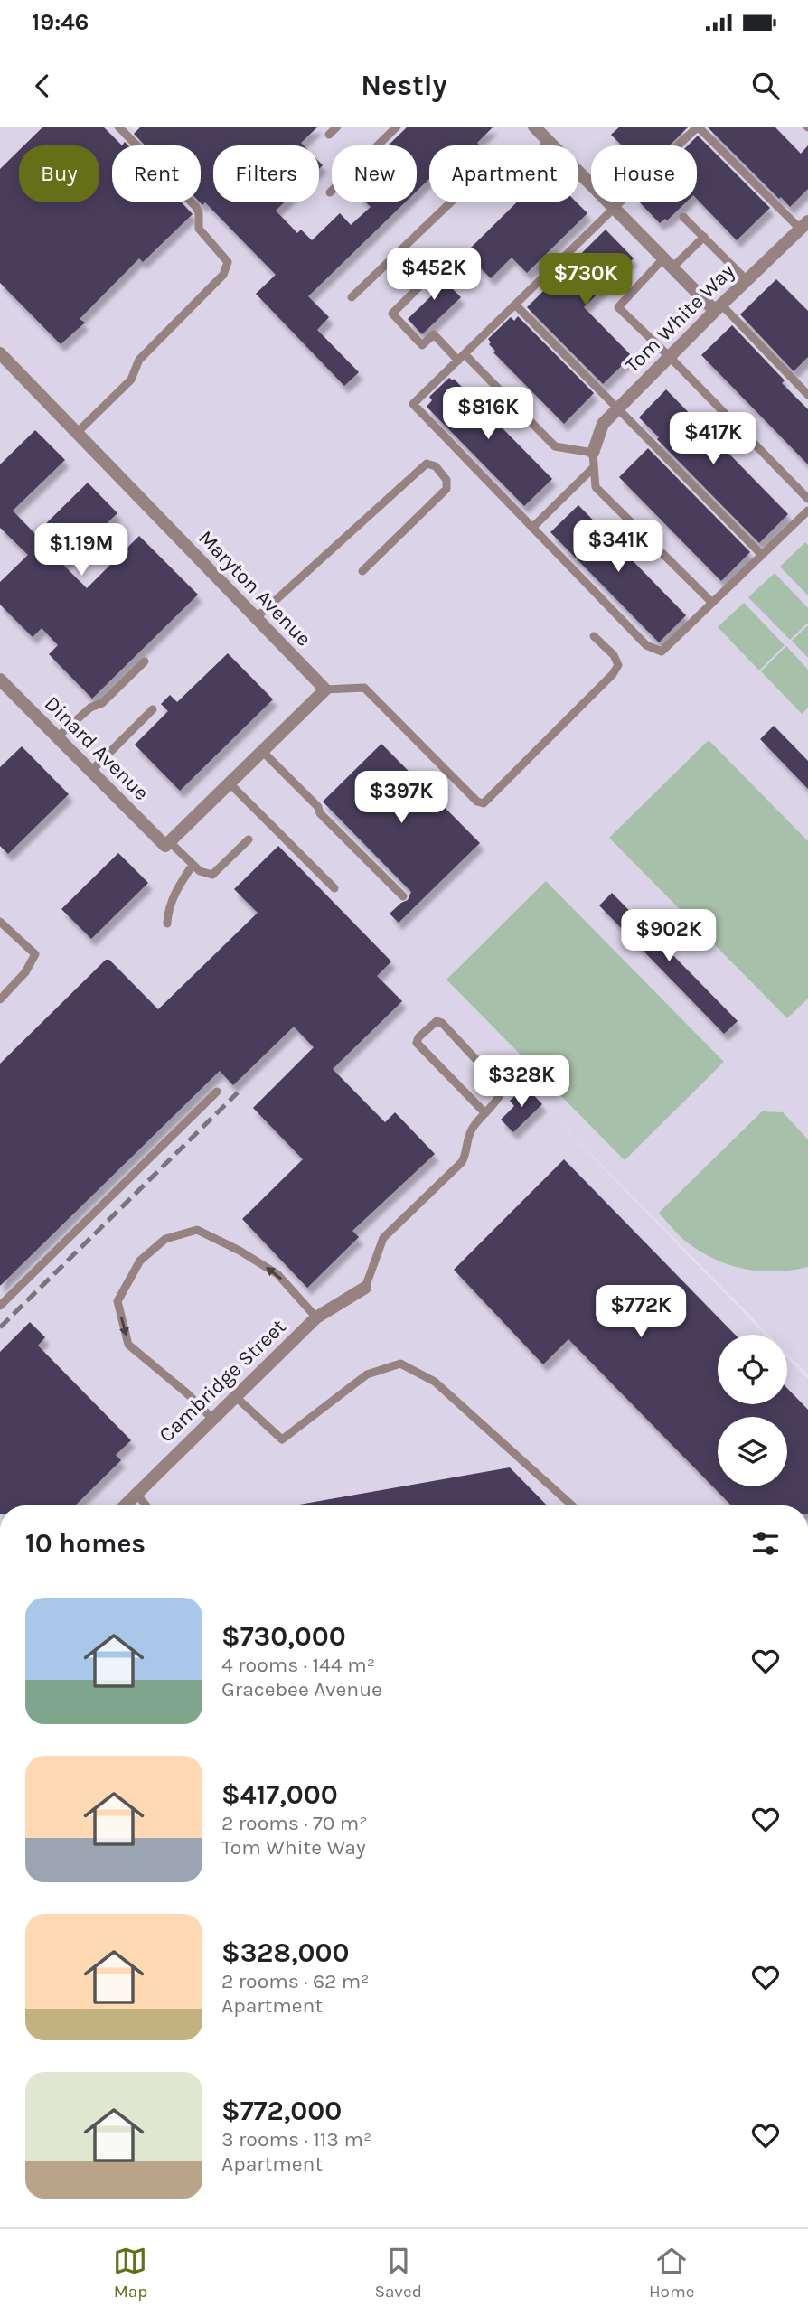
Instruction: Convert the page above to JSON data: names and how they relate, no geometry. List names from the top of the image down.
{
  "streets": {
    "street": [
      "Tom White Way",
      "Maryton Avenue",
      "Dinard Avenue",
      "Cambridge Street"
    ]
  },
  "page": {
    "status": "19:46",
    "header": "Nestly",
    "chip": [
      "Buy",
      "Rent",
      "Filters",
      "New",
      "Apartment",
      "House"
    ],
    "price": [
      "$452K",
      "$730K",
      "$816K",
      "$417K",
      "$341K",
      "$1.19M",
      "$397K",
      "$902K",
      "$328K",
      "$772K"
    ],
    "heading": "10 homes",
    "list": [
      {
        "name": "$730,000",
        "note": "4 rooms · 144 m² · Gracebee Avenue"
      },
      {
        "name": "$417,000",
        "note": "2 rooms · 70 m² · Tom White Way"
      },
      {
        "name": "$328,000",
        "note": "2 rooms · 62 m² · Apartment"
      },
      {
        "name": "$772,000",
        "note": "3 rooms · 113 m² · Apartment"
      }
    ],
    "tabs": ["Map", "Saved", "Home"]
  }
}
